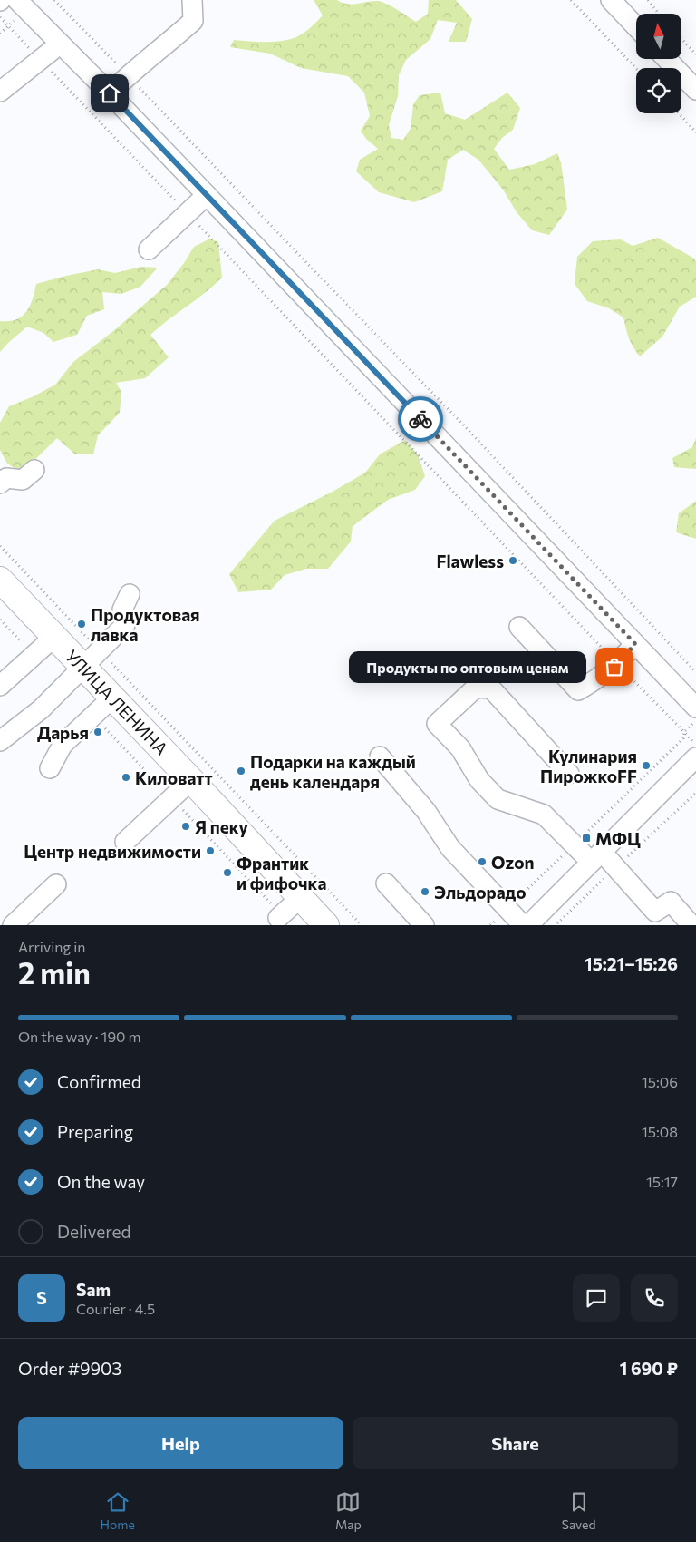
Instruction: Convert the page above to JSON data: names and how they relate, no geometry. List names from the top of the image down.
{
  "streets": {
    "main road": ["УЛИЦА ЛЕНИНА"]
  },
  "places": {
    "other": [
      "Flawless",
      "Продуктовая лавка",
      "Продукты по оптовым ценам",
      "Дарья",
      "Кулинария ПирожкоFF",
      "Подарки на каждый день календаря",
      "Киловатт",
      "Я пеку",
      "Центр недвижимости",
      "Ozon",
      "Франтик и фифочка",
      "Эльдорадо"
    ],
    "transit": ["МФЦ"]
  },
  "north": "top",
  "page": {
    "bubble": "Продукты по оптовым ценам",
    "heading": ["2 min", "Arriving in", "15:21–15:26"],
    "panel": [
      "Sam",
      "Courier · 4.5",
      "Order #9903",
      "1 690 ₽"
    ],
    "bar": "On the way · 190 m",
    "list": [
      ["Confirmed", "15:06"],
      ["Preparing", "15:08"],
      ["On the way", "15:17"],
      "Delivered"
    ],
    "round": "S",
    "buttons": ["Help", "Share"],
    "tabs": ["Home", "Map", "Saved"]
  }
}
